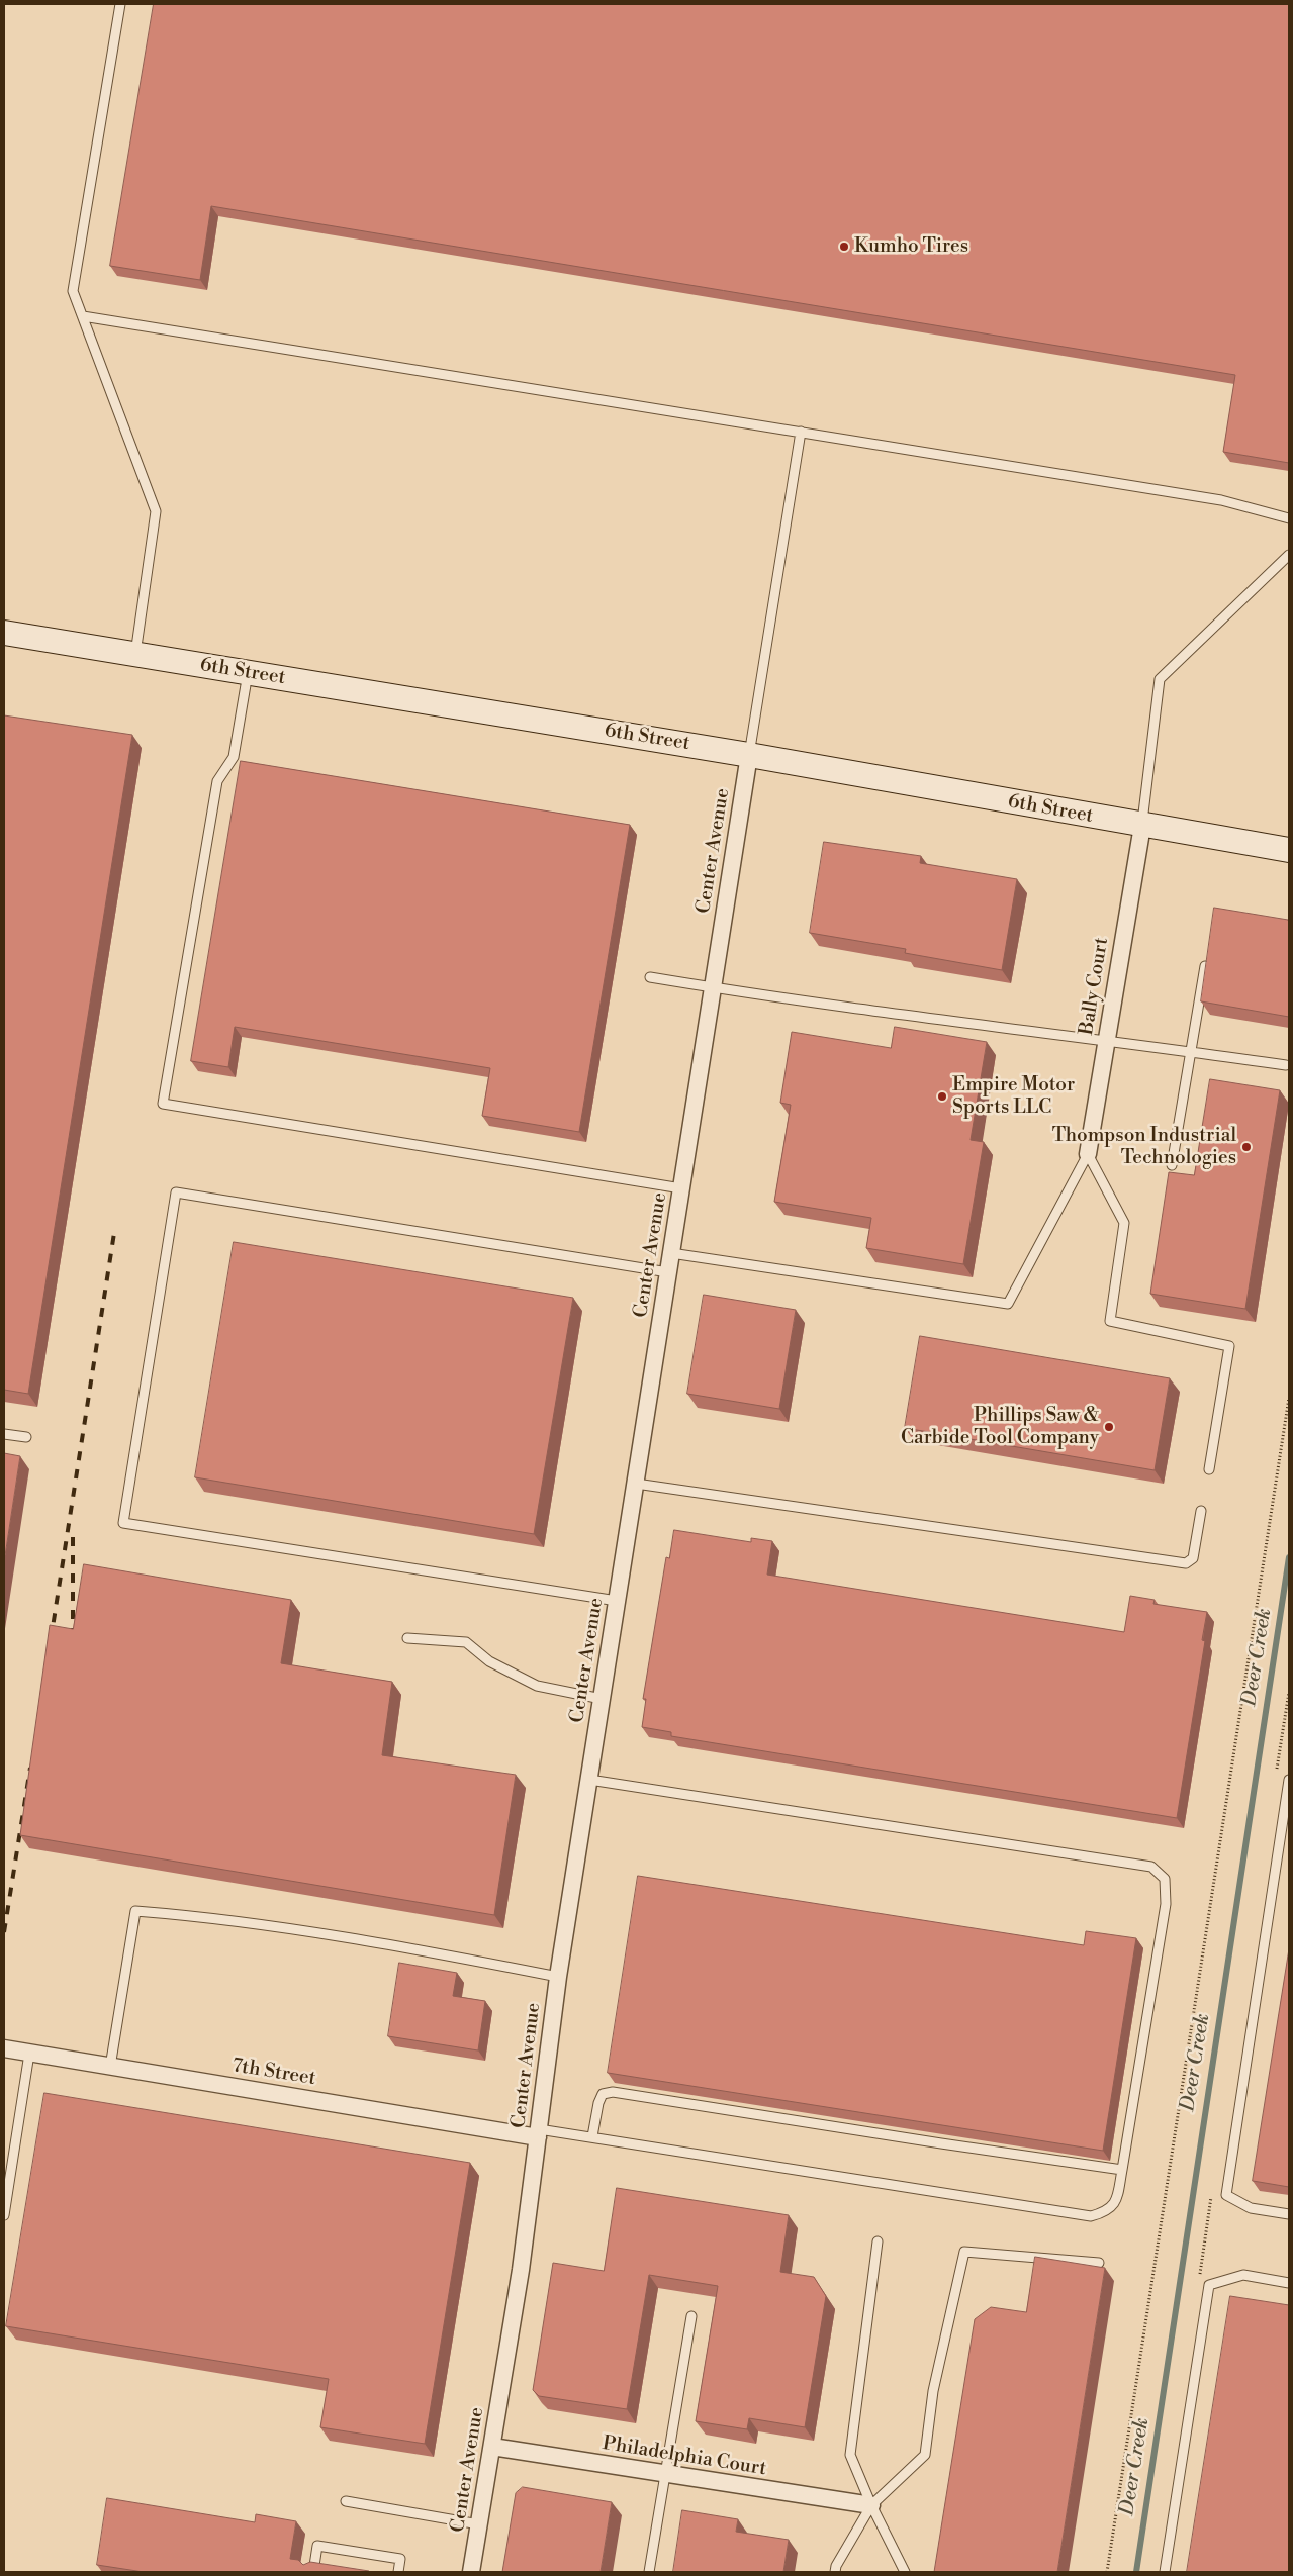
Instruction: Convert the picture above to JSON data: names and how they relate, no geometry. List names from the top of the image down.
{
  "streets": {
    "main road": ["6th Street"],
    "street": [
      "Center Avenue",
      "Bally Court",
      "7th Street",
      "Philadelphia Court"
    ]
  },
  "crossings": [
    ["6th Street", "Center Avenue"],
    ["6th Street", "Bally Court"],
    ["Center Avenue", "7th Street"],
    ["Center Avenue", "Philadelphia Court"]
  ],
  "water": ["Deer Creek"],
  "places": [
    "Kumho Tires",
    "Empire Motor Sports LLC",
    "Thompson Industrial Technologies",
    "Phillips Saw & Carbide Tool Company"
  ]
}
